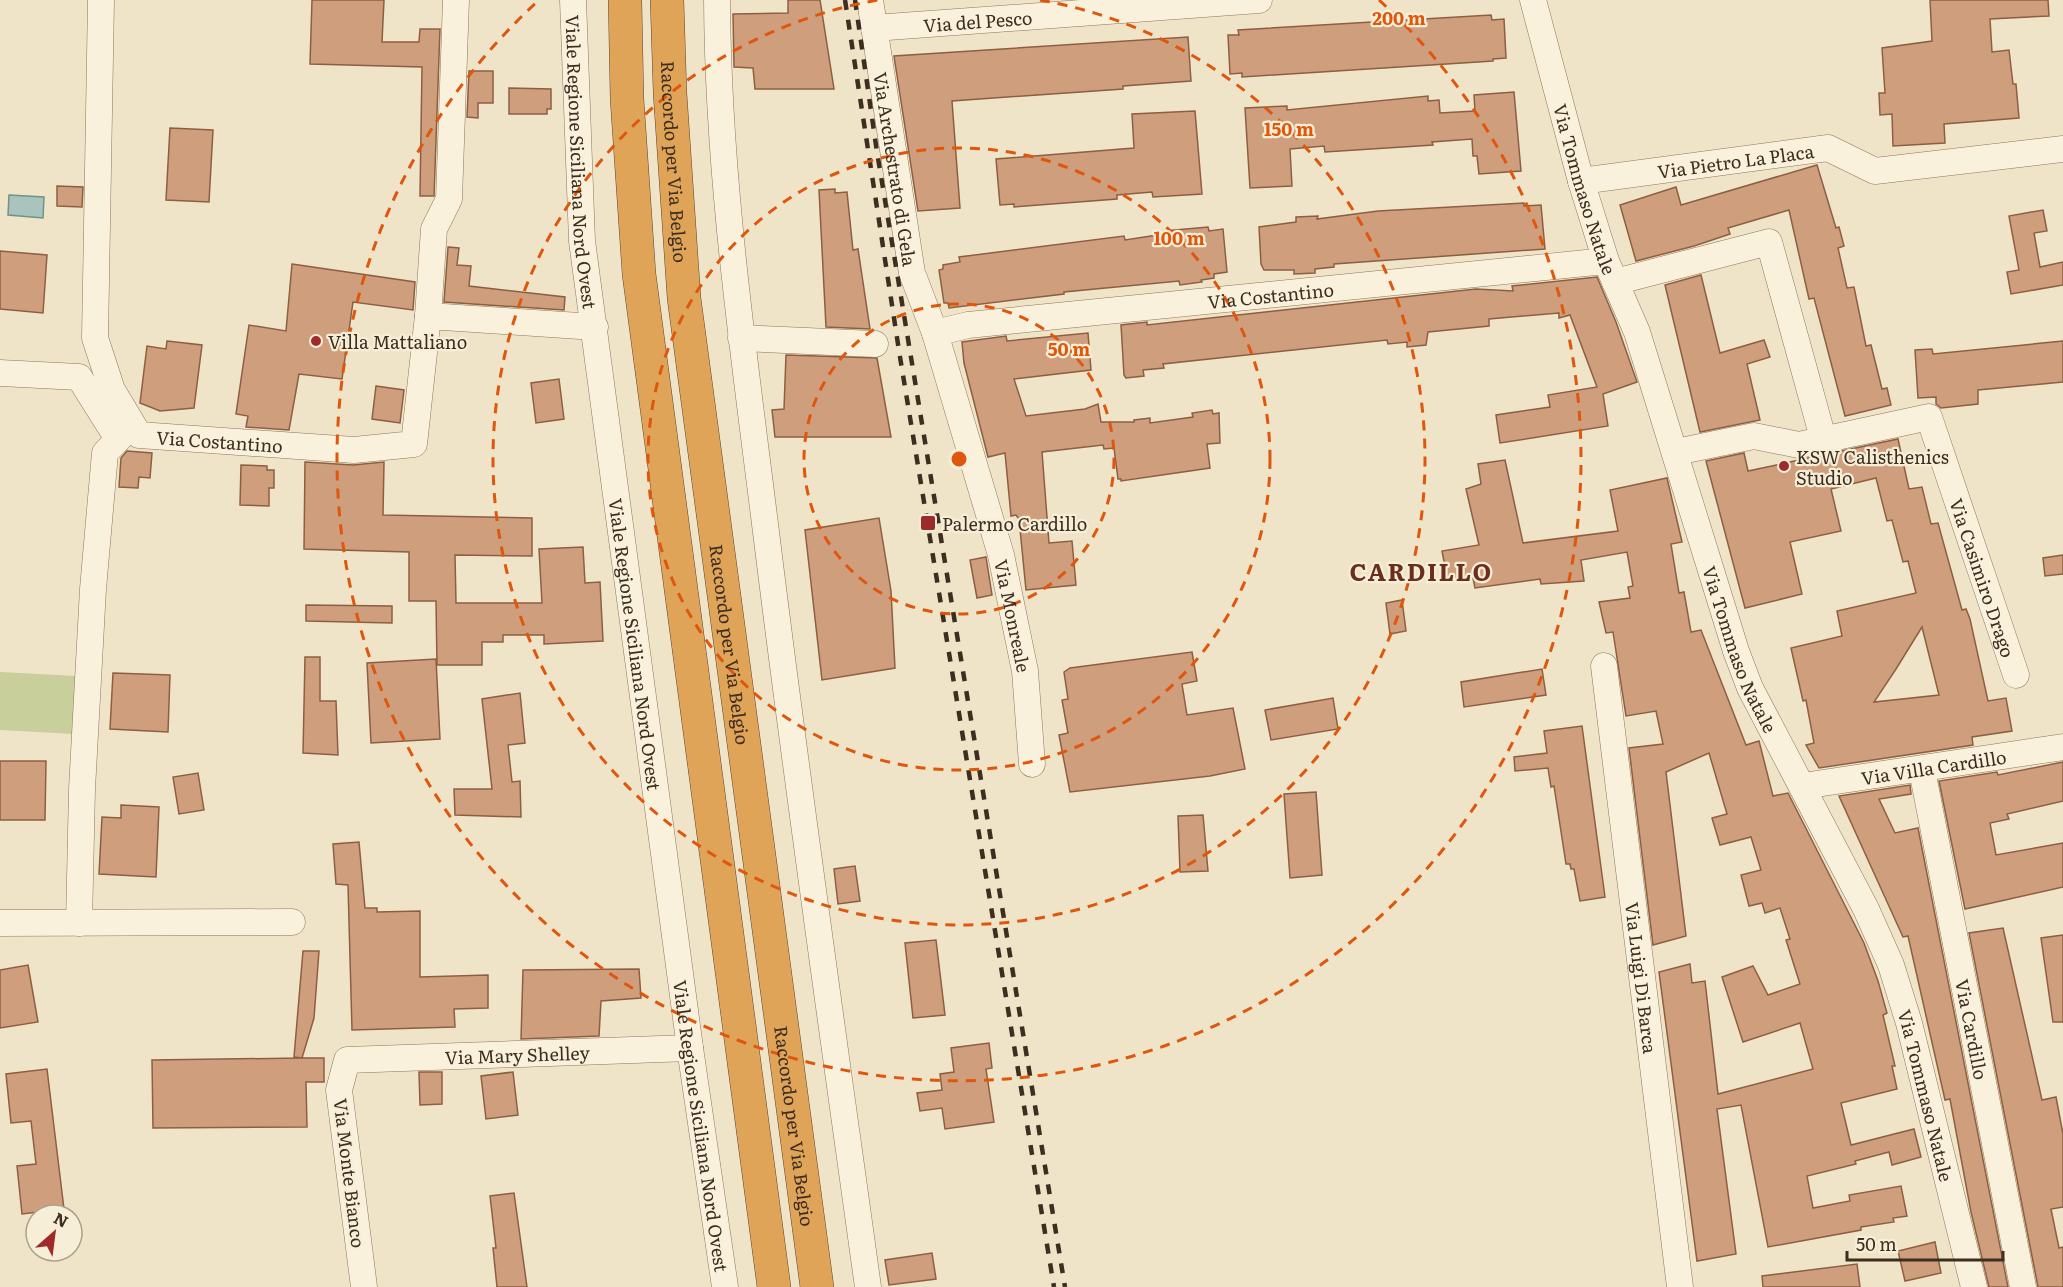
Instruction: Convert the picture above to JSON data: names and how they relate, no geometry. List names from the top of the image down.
{
  "streets": {
    "highway": ["Raccordo per Via Belgio"],
    "street": [
      "Via del Pesco",
      "Via Pietro La Placa",
      "Viale Regione Siciliana Nord Ovest",
      "Via Archestrato di Gela",
      "Via Tommaso Natale",
      "Via Costantino",
      "Via Casimiro Drago",
      "Via Monreale",
      "Via Villa Cardillo",
      "Via Luigi Di Barca",
      "Via Cardillo",
      "Via Mary Shelley",
      "Via Monte Bianco"
    ]
  },
  "crossings": [
    ["Via del Pesco", "Via Archestrato di Gela"],
    ["Via Pietro La Placa", "Via Tommaso Natale"],
    ["Viale Regione Siciliana Nord Ovest", "Via Mary Shelley"],
    ["Via Archestrato di Gela", "Via Costantino"],
    ["Via Archestrato di Gela", "Via Monreale"],
    ["Via Tommaso Natale", "Via Costantino"],
    ["Via Tommaso Natale", "Via Casimiro Drago"],
    ["Via Tommaso Natale", "Via Villa Cardillo"],
    ["Via Costantino", "Via Monreale"],
    ["Via Villa Cardillo", "Via Cardillo"],
    ["Via Mary Shelley", "Via Monte Bianco"]
  ],
  "districts": ["CARDILLO"],
  "places": {
    "other": ["Villa Mattaliano", "KSW Calisthenics Studio"],
    "transit": ["Palermo Cardillo"]
  },
  "scale_bar": "50 m",
  "north": "top right",
  "rings": [
    "200 m",
    "150 m",
    "100 m",
    "50 m"
  ]
}
